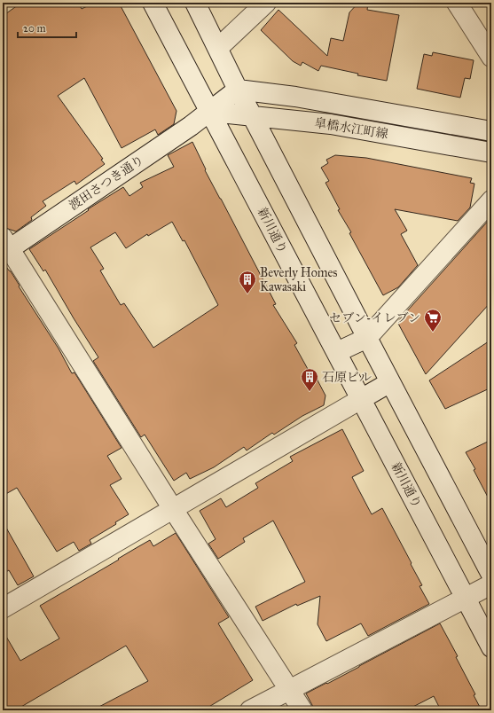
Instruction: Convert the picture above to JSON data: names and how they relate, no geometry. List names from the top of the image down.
{
  "streets": {
    "street": ["皐橋水江町線", "渡田さつき通り", "新川通り"]
  },
  "crossings": [
    ["皐橋水江町線", "渡田さつき通り"],
    ["皐橋水江町線", "新川通り"],
    ["渡田さつき通り", "新川通り"]
  ],
  "places": {
    "building": ["Beverly Homes Kawasaki", "石原ビル"],
    "supermarket": ["セブン-イレブン"]
  },
  "scale_bar": "20 m"
}
